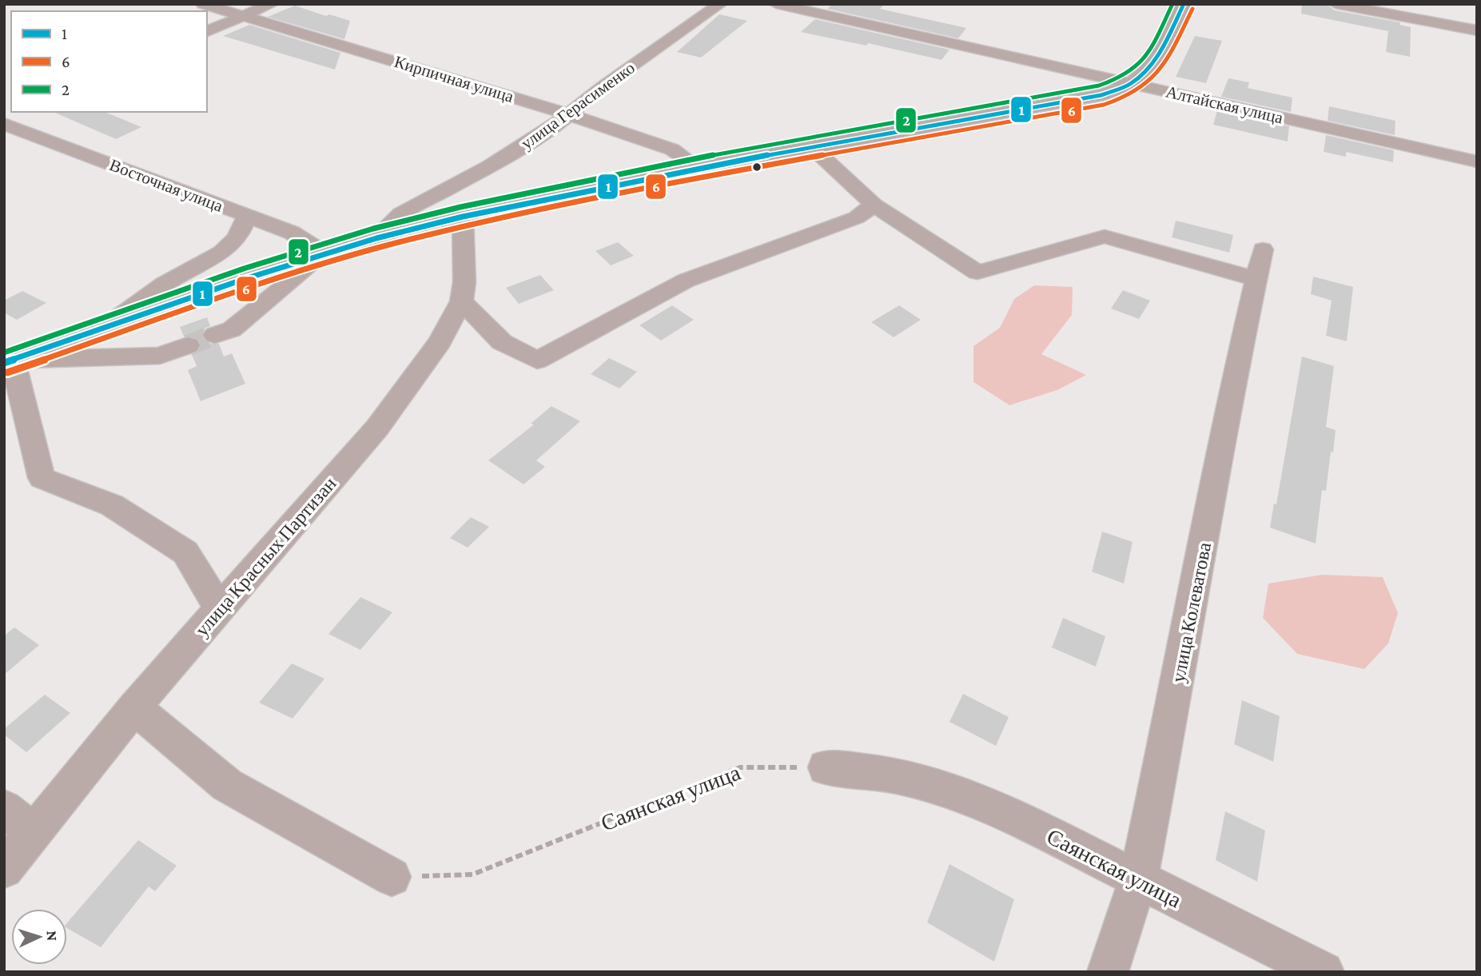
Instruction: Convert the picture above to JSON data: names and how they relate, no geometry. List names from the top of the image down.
{
  "streets": {
    "street": [
      "Кирпичная улица",
      "Алтайская улица",
      "улица Герасименко",
      "Восточная улица",
      "улица Красных Партизан",
      "улица Колеватова",
      "Саянская улица"
    ]
  },
  "crossings": [
    ["Кирпичная улица", "улица Герасименко"],
    ["улица Колеватова", "Саянская улица"]
  ],
  "lines": ["transit line 1", "transit line 2", "transit line 6"],
  "legend": ["1", "6", "2"],
  "north": "right"
}
